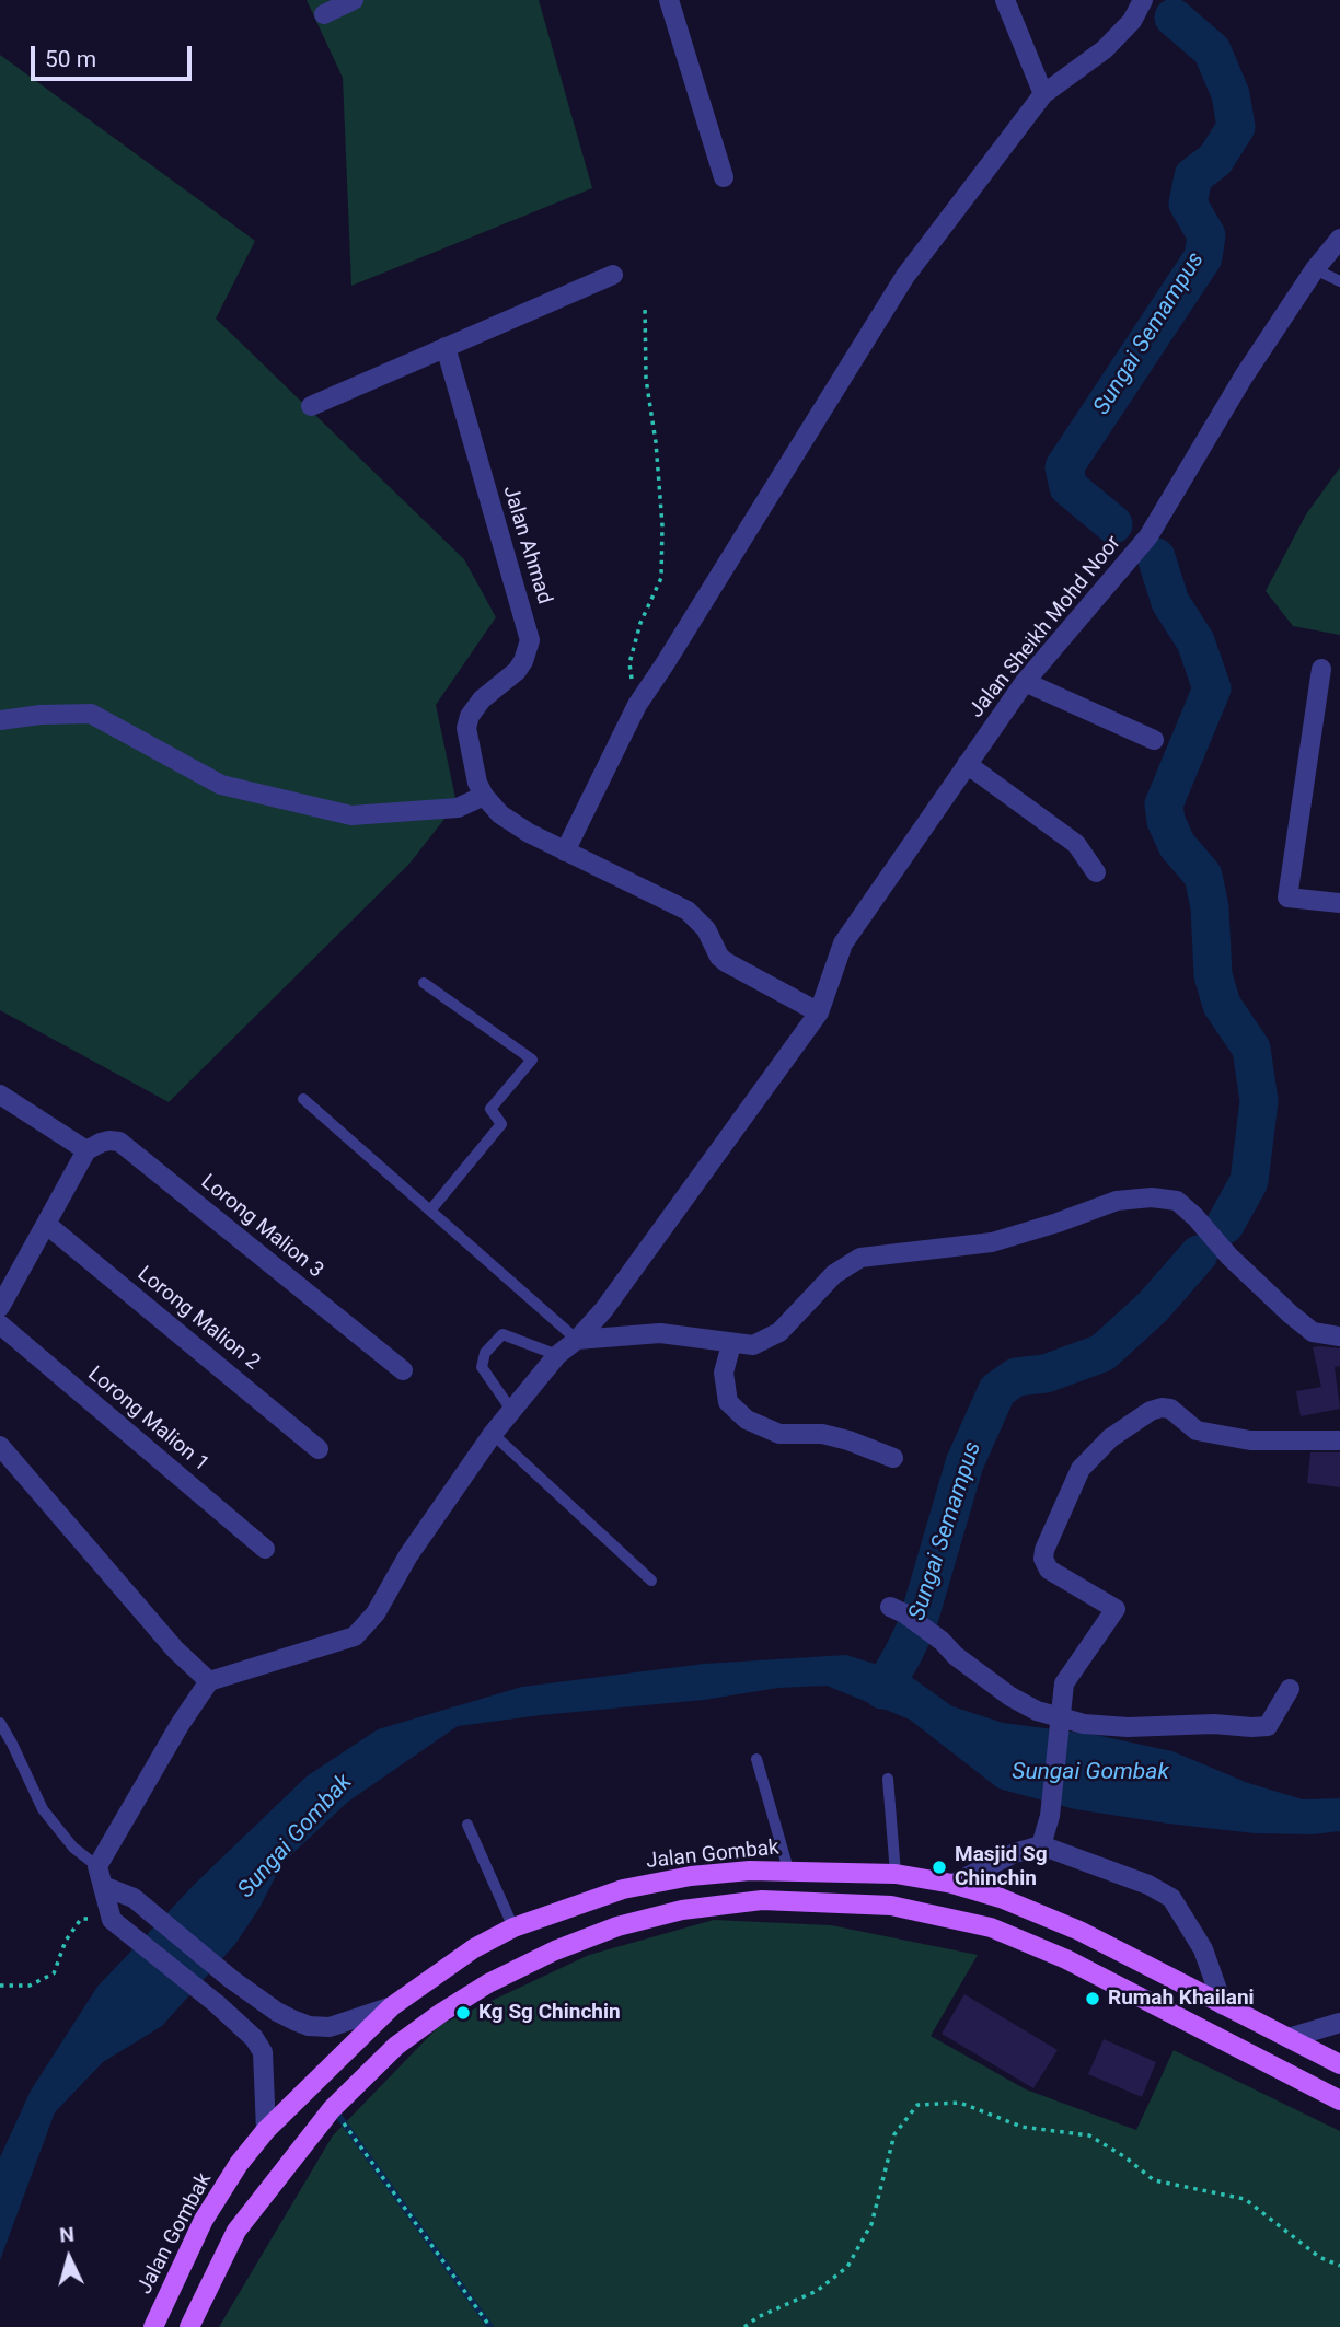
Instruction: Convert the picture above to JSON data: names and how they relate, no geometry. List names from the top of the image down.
{
  "streets": {
    "main road": ["Jalan Gombak"],
    "street": [
      "Jalan Ahmad",
      "Jalan Sheikh Mohd Noor",
      "Lorong Malion 3",
      "Lorong Malion 2",
      "Lorong Malion 1"
    ]
  },
  "water": ["Sungai Semampus", "Sungai Gombak"],
  "places": ["Masjid Sg Chinchin", "Rumah Khailani", "Kg Sg Chinchin"],
  "scale_bar": "50 m",
  "north": "top"
}
